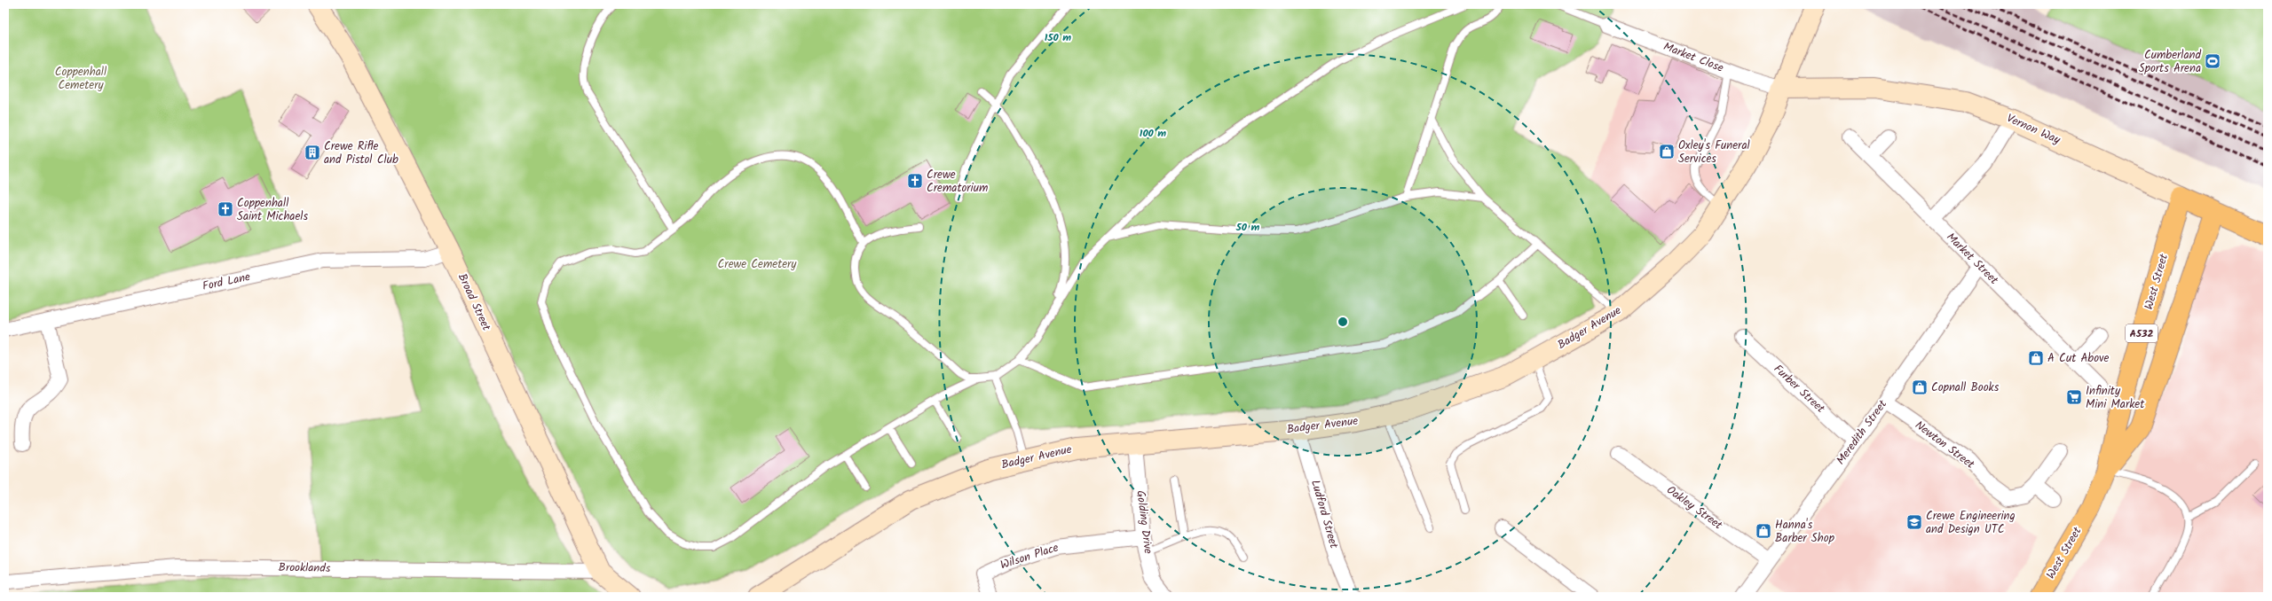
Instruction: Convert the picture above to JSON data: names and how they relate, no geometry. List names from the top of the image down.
{
  "streets": {
    "main road": ["Vernon Way", "West Street", "A532"],
    "street": [
      "Market Close",
      "Market Street",
      "Ford Lane",
      "Broad Street",
      "Badger Avenue",
      "Furber Street",
      "Meredith Street",
      "Newton Street",
      "Oakley Street",
      "Ludford Street",
      "Golding Drive",
      "Wilson Place",
      "Brooklands"
    ]
  },
  "crossings": [
    ["Market Close", "Vernon Way"],
    ["Market Close", "Badger Avenue"],
    ["Vernon Way", "West Street"],
    ["Vernon Way", "Badger Avenue"],
    ["Market Street", "Meredith Street"],
    ["Ford Lane", "Broad Street"],
    ["Broad Street", "Brooklands"],
    ["Badger Avenue", "Ludford Street"],
    ["Badger Avenue", "Golding Drive"],
    ["Furber Street", "Meredith Street"],
    ["Meredith Street", "Newton Street"],
    ["Meredith Street", "Oakley Street"],
    ["Golding Drive", "Wilson Place"]
  ],
  "parks": ["Coppenhall Cemetery", "Crewe Cemetery"],
  "places": {
    "sports": ["Cumberland Sports Arena"],
    "shop": [
      "Oxley's Funeral Services",
      "A Cut Above",
      "Copnall Books",
      "Hanna's Barber Shop"
    ],
    "building": ["Crewe Rifle and Pistol Club"],
    "church": ["Crewe Crematorium", "Coppenhall Saint Michaels"],
    "supermarket": ["Infinity Mini Market"],
    "school or university": ["Crewe Engineering and Design UTC"]
  },
  "rings": ["150 m", "100 m", "50 m"]
}
